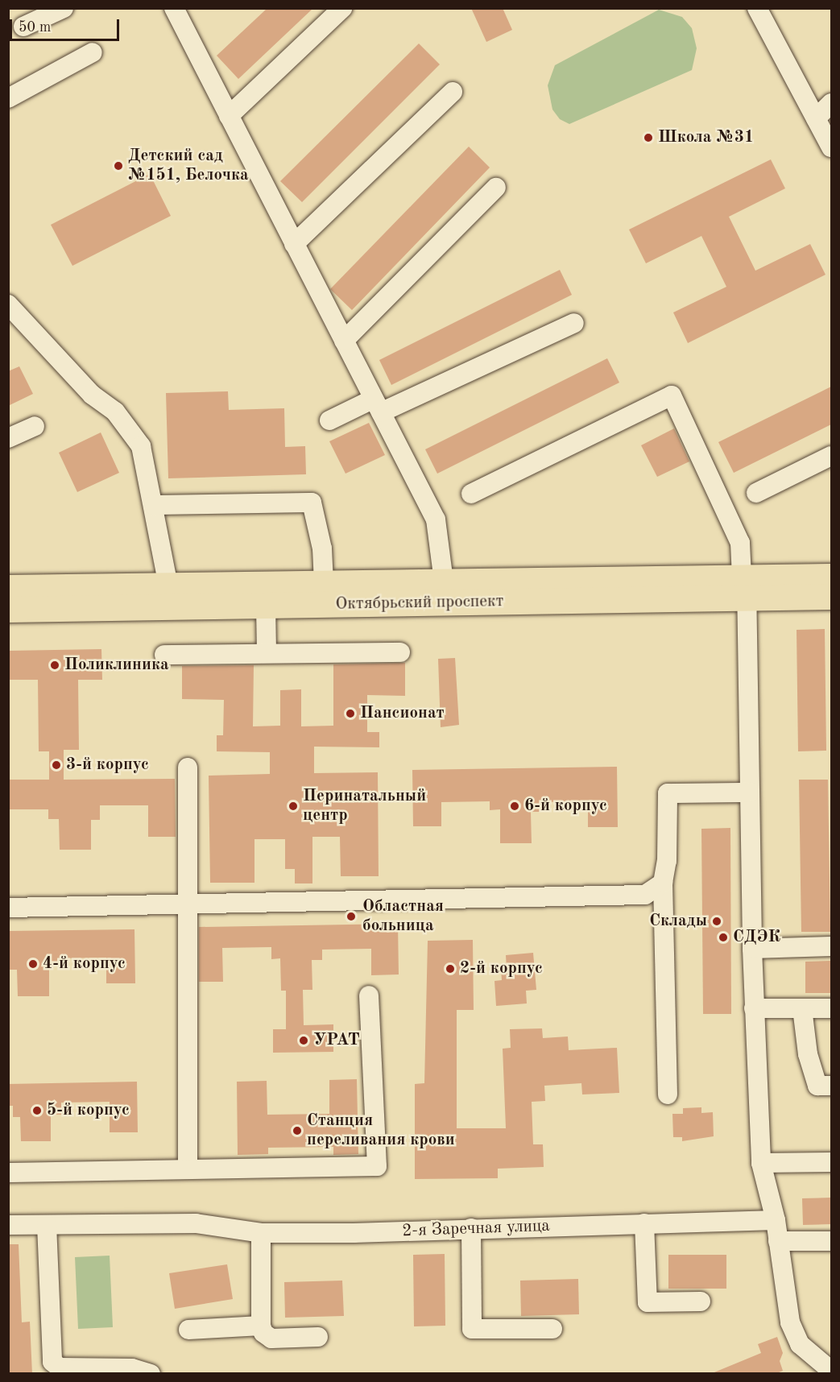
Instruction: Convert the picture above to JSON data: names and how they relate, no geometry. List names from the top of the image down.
{
  "streets": {
    "main road": ["Октябрьский проспект"],
    "street": ["2-я Заречная улица"]
  },
  "places": [
    "Школа №31",
    "Детский сад №151, Белочка",
    "Поликлиника",
    "Пансионат",
    "3-й корпус",
    "Перинатальный центр",
    "6-й корпус",
    "Областная больница",
    "Склады",
    "СДЭК",
    "4-й корпус",
    "2-й корпус",
    "УРАТ",
    "5-й корпус",
    "Станция переливания крови"
  ],
  "scale_bar": "50 m"
}
